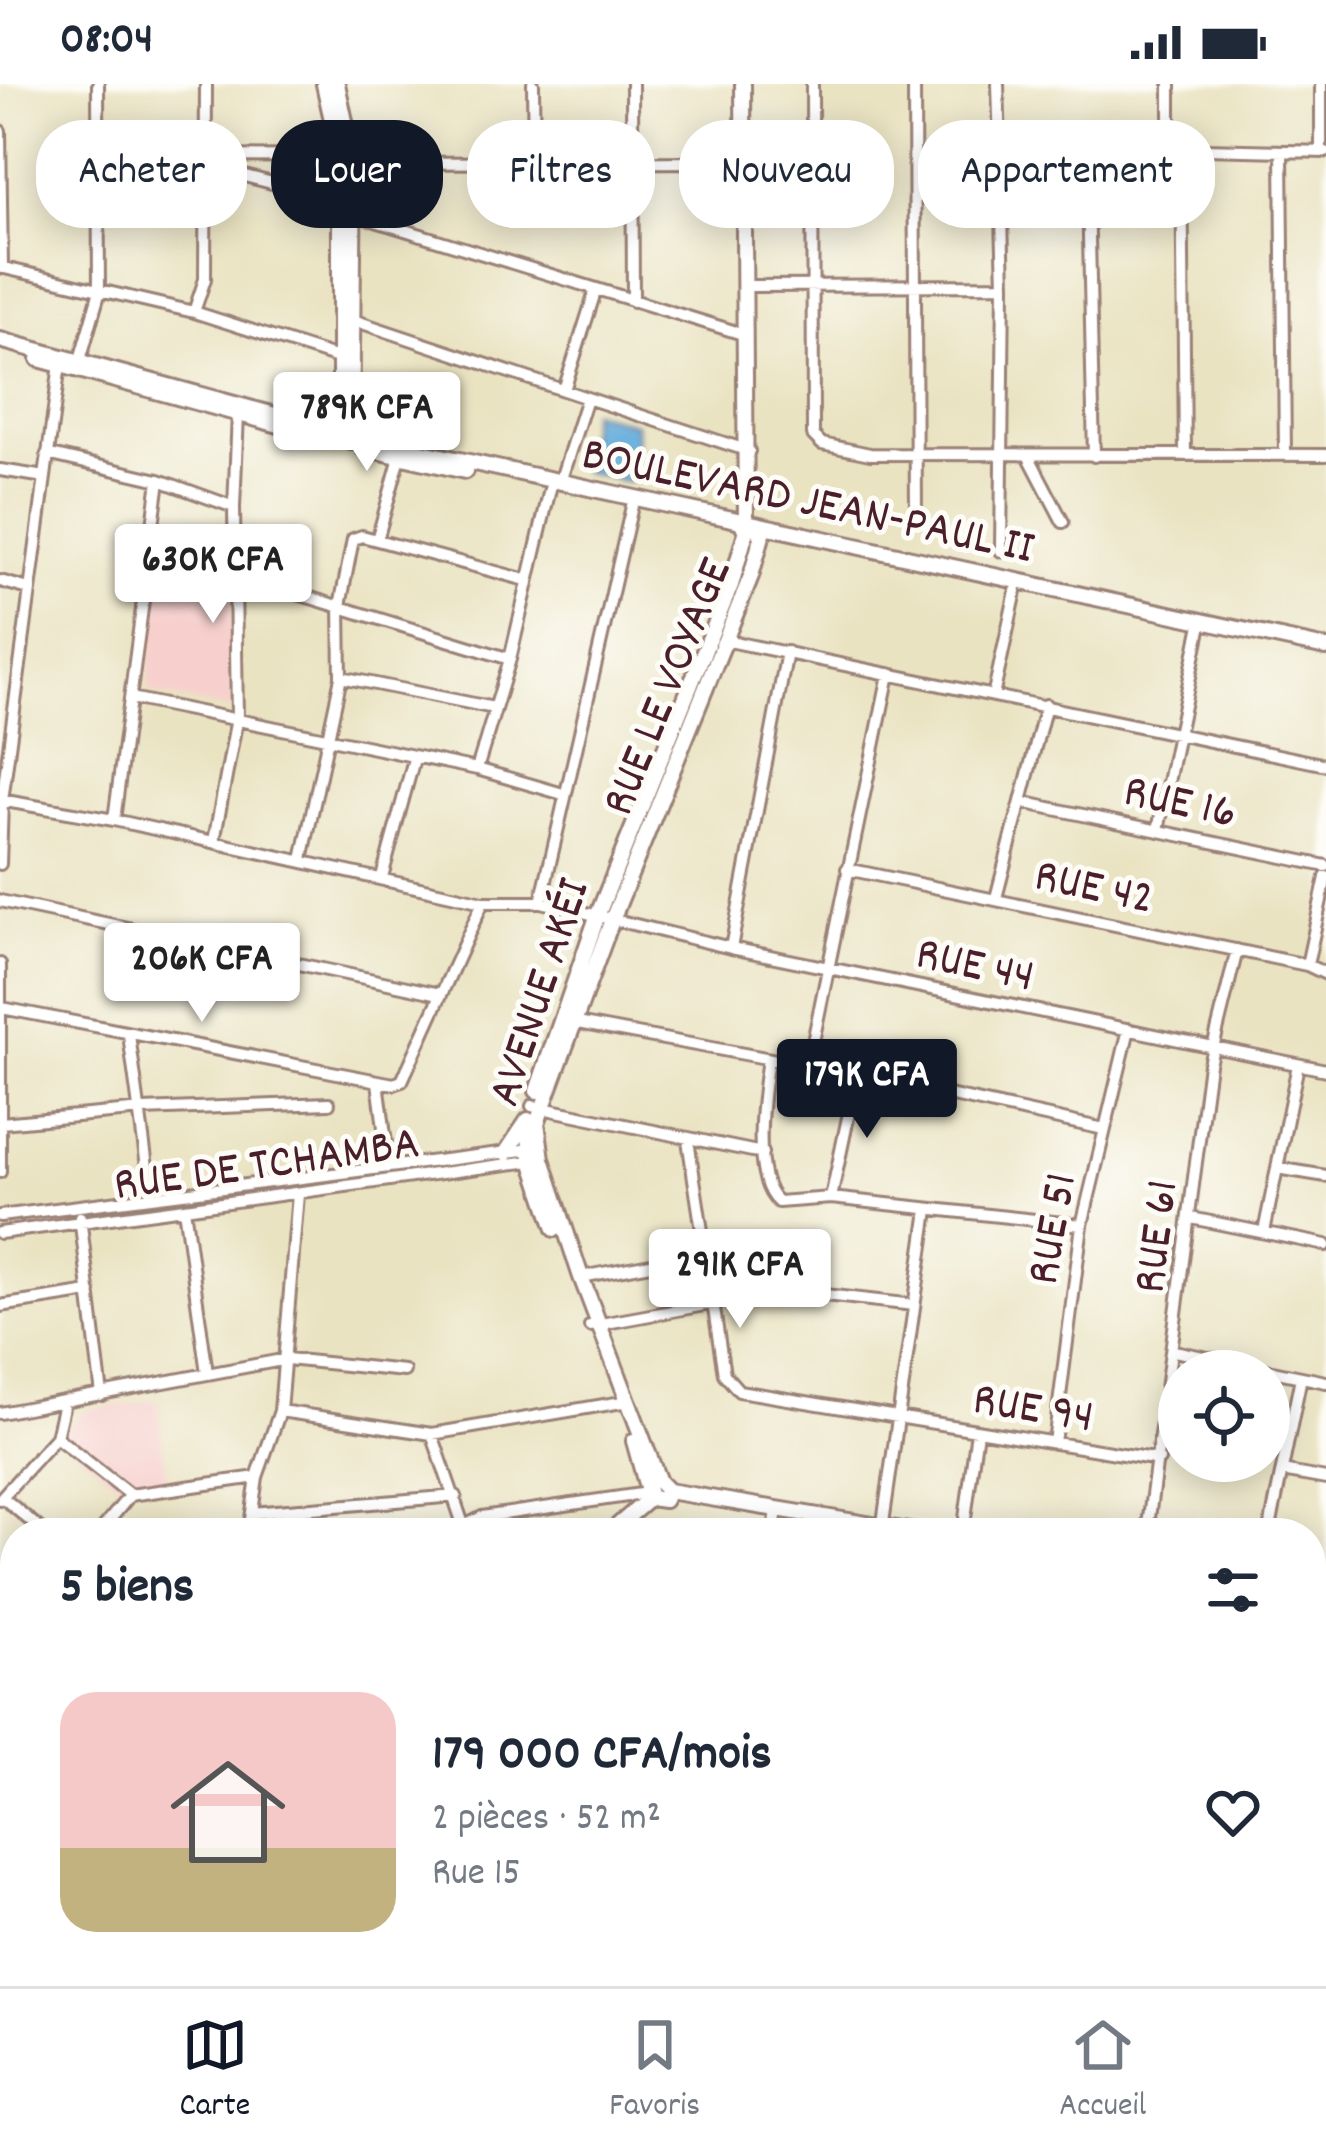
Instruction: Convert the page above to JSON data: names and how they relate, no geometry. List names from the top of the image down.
{
  "streets": {
    "main road": ["BOULEVARD JEAN-PAUL II", "RUE LE VOYAGE", "AVENUE AKÉI"],
    "street": [
      "RUE 16",
      "RUE 42",
      "RUE 44",
      "RUE DE TCHAMBA",
      "RUE 51",
      "RUE 61",
      "RUE 94"
    ]
  },
  "crossings": [
    ["BOULEVARD JEAN-PAUL II", "RUE LE VOYAGE"],
    ["BOULEVARD JEAN-PAUL II", "AVENUE AKÉI"],
    ["RUE LE VOYAGE", "RUE 44"],
    ["RUE LE VOYAGE", "AVENUE AKÉI"],
    ["RUE LE VOYAGE", "RUE DE TCHAMBA"],
    ["RUE 42", "RUE 61"],
    ["RUE 44", "AVENUE AKÉI"],
    ["RUE 44", "RUE 51"],
    ["RUE 44", "RUE 61"],
    ["AVENUE AKÉI", "RUE DE TCHAMBA"],
    ["RUE 51", "RUE 94"]
  ],
  "page": {
    "status": "08:04",
    "chip": [
      "Acheter",
      "Louer",
      "Filtres",
      "Nouveau",
      "Appartement"
    ],
    "price": [
      "789K CFA",
      "630K CFA",
      "206K CFA",
      "179K CFA",
      "291K CFA"
    ],
    "heading": "5 biens",
    "list": [
      {
        "name": "179 000 CFA/mois",
        "note": "2 pièces · 52 m² · Rue 15"
      }
    ],
    "tabs": ["Carte", "Favoris", "Accueil"]
  }
}
